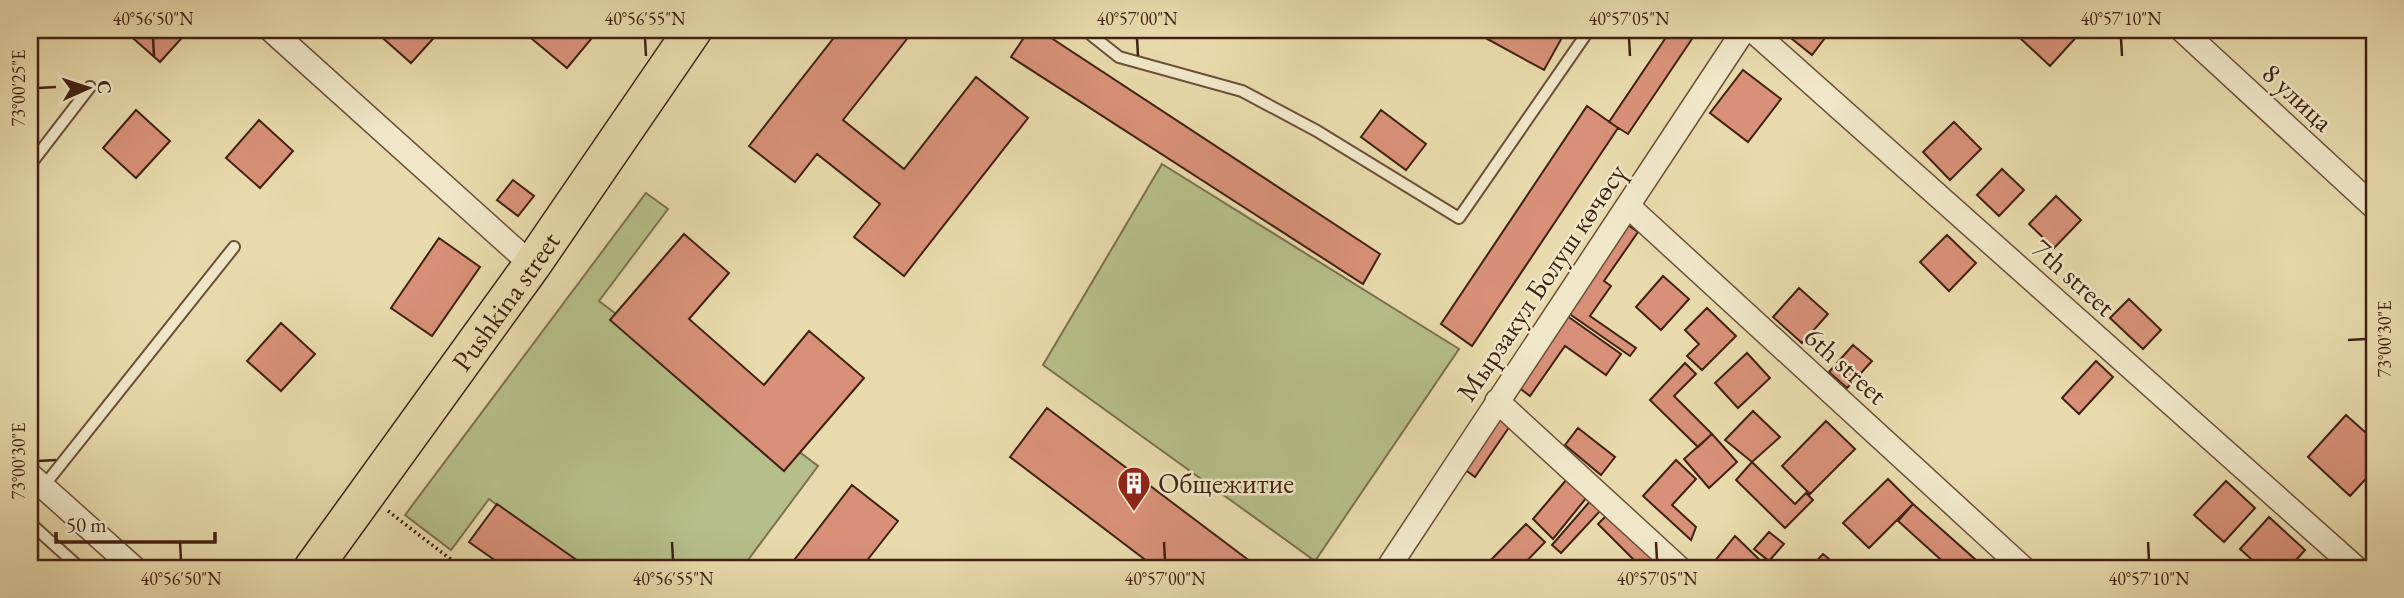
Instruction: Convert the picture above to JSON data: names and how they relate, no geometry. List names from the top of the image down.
{
  "streets": {
    "highway": ["Pushkina street"],
    "street": [
      "8 улица",
      "7th street",
      "Мырзакул Болуш көчөсү",
      "6th street"
    ]
  },
  "crossings": [
    ["Мырзакул Болуш көчөсү", "6th street"]
  ],
  "places": {
    "building": ["Общежитие"]
  },
  "scale_bar": "50 m",
  "north": "right",
  "coordinates": [
    "40°56'50\"N",
    "40°56'55\"N",
    "40°57'00\"N",
    "40°57'05\"N",
    "40°57'10\"N",
    "73°00'25\"E",
    "73°00'30\"E"
  ]
}
